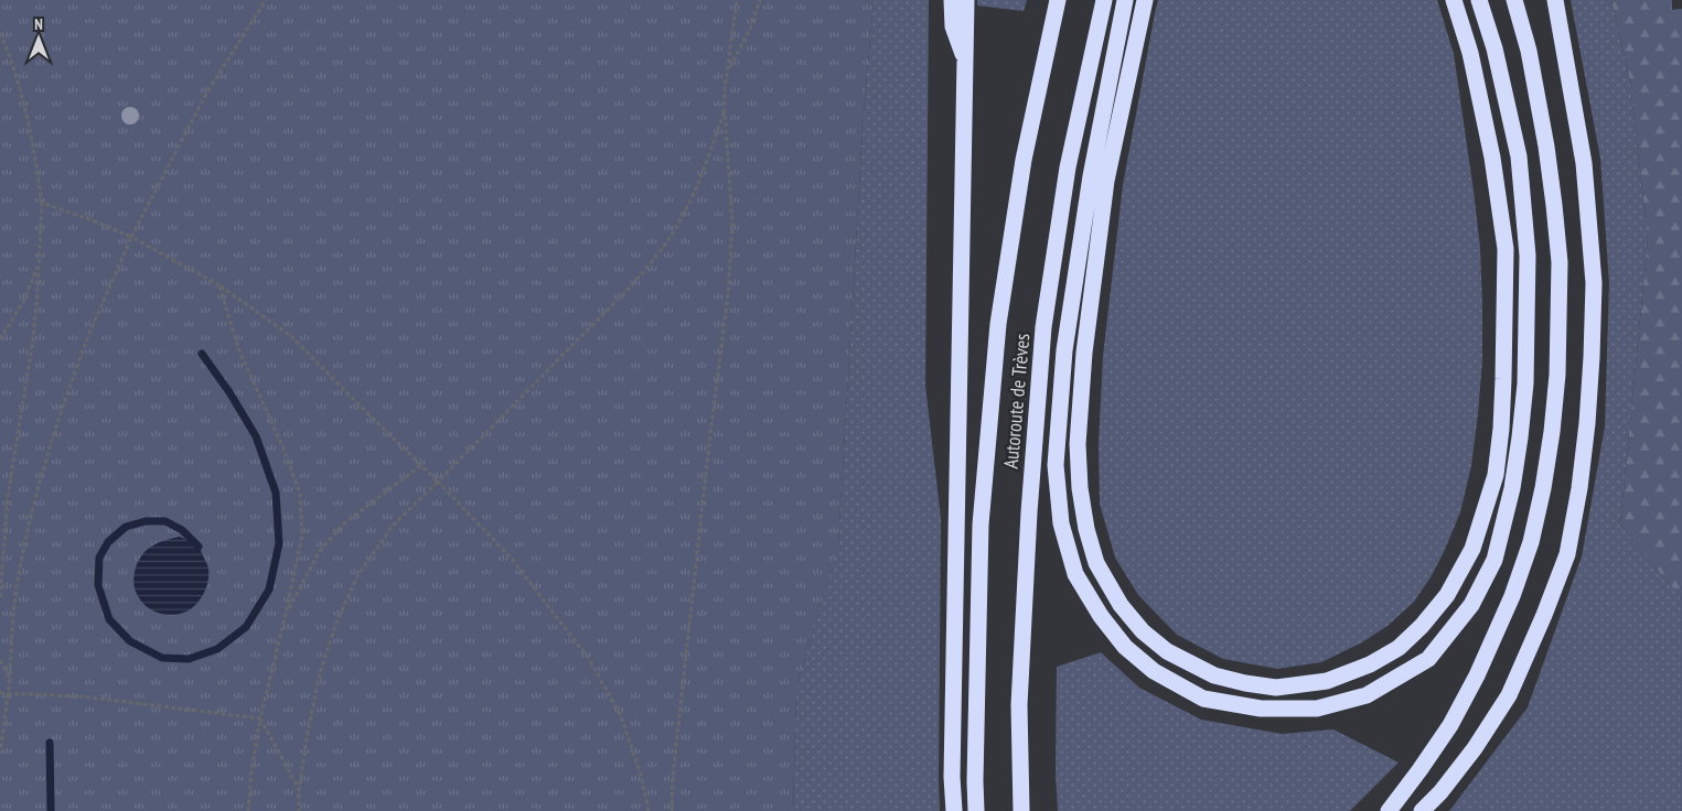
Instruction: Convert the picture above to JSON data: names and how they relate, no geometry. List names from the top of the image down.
{
  "streets": {
    "highway": ["Autoroute de Trèves"]
  },
  "north": "top"
}
